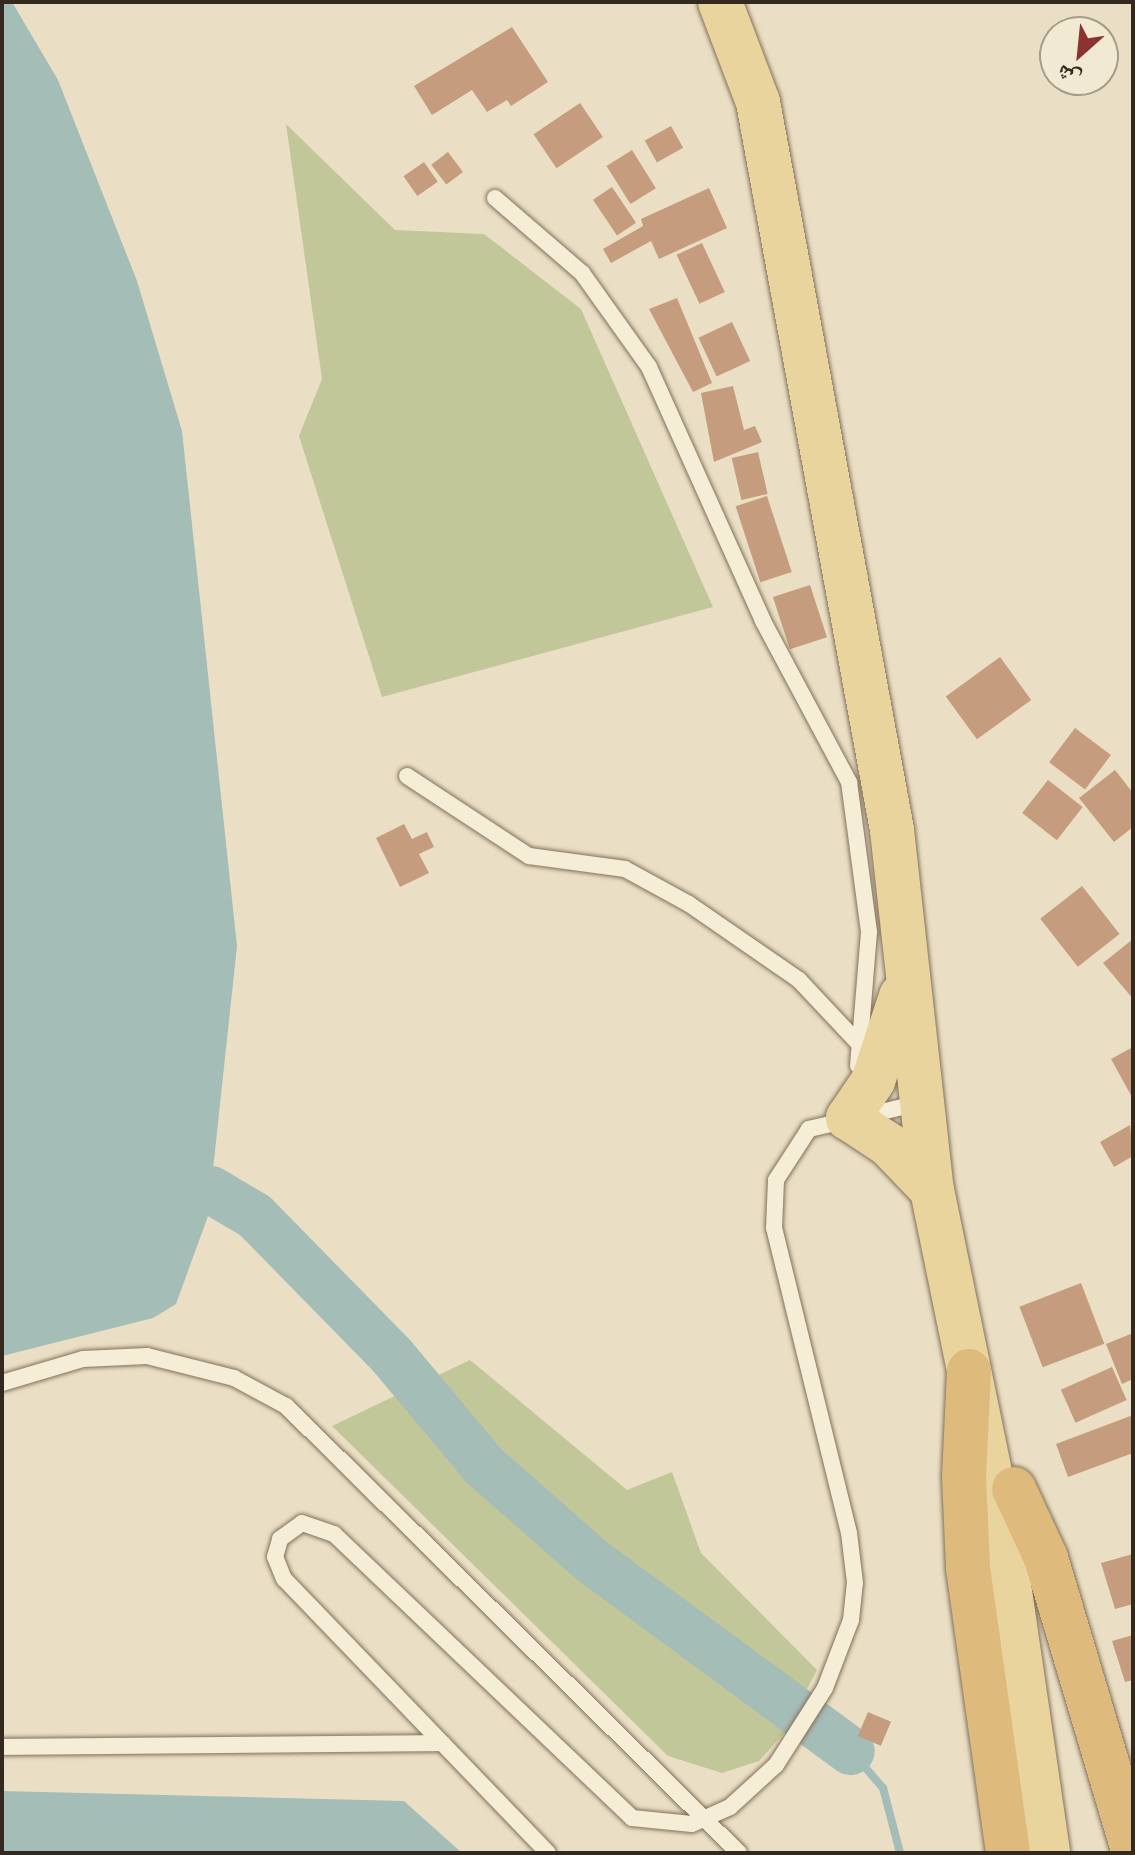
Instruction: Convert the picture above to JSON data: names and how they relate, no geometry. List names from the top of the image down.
{
  "north": "bottom left"
}
